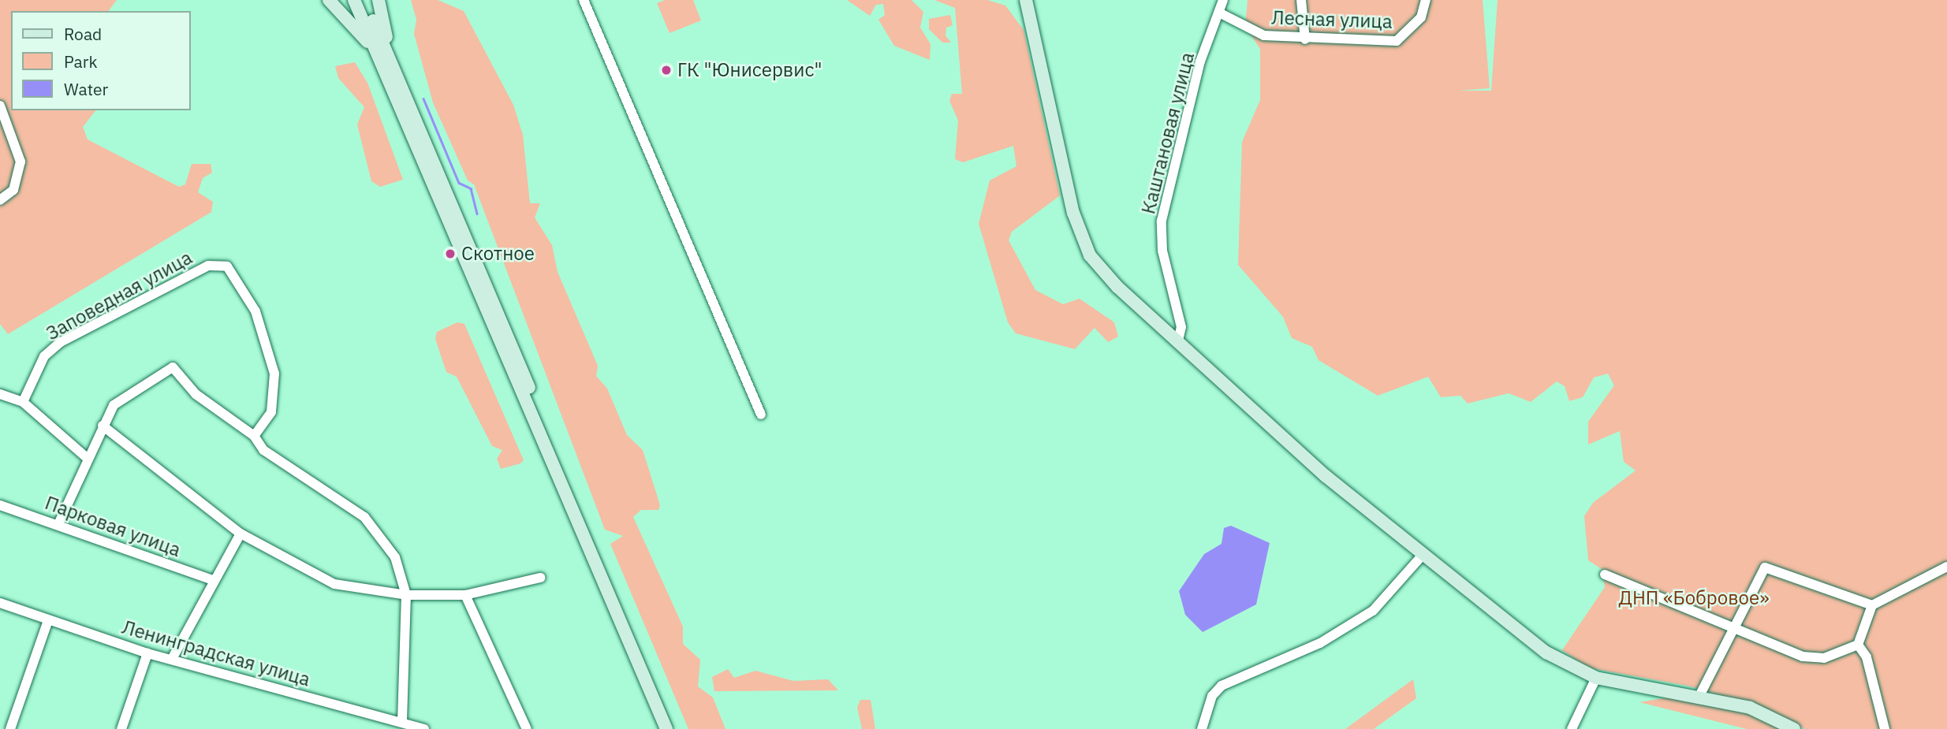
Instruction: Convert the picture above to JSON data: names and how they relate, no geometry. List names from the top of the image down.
{
  "streets": {
    "street": [
      "Лесная улица",
      "Каштановая улица",
      "Заповедная улица",
      "Парковая улица",
      "Ленинградская улица"
    ]
  },
  "crossings": [
    ["Лесная улица", "Каштановая улица"]
  ],
  "parks": ["ДНП «Бобровое»"],
  "places": ["ГК \"Юнисервис\"", "Скотное"],
  "legend": ["Road", "Park", "Water"]
}
